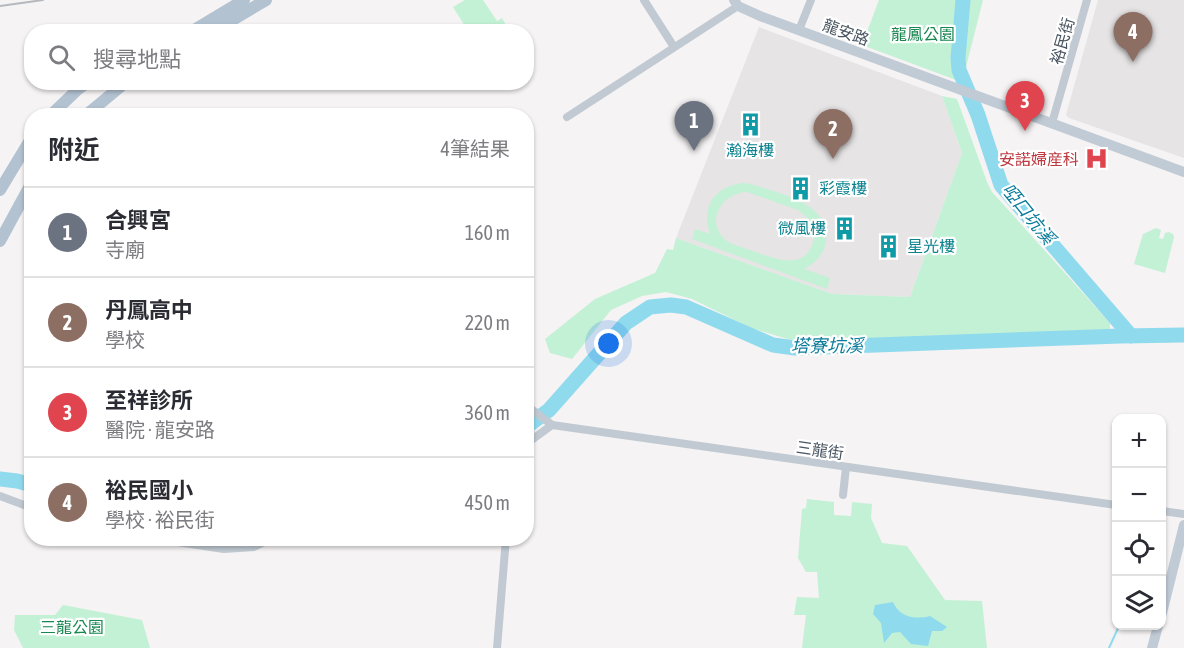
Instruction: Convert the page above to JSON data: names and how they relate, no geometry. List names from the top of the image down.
{
  "streets": {
    "street": ["龍安路", "裕民街", "三龍街"]
  },
  "crossings": [
    ["龍安路", "裕民街"]
  ],
  "water": ["啞口坑溪", "塔寮坑溪"],
  "parks": ["龍鳳公園", "三龍公園"],
  "places": {
    "building": [
      "瀚海樓",
      "彩霞樓",
      "微風樓",
      "星光樓"
    ],
    "hospital": ["安諾婦産科"]
  },
  "page": {
    "pins": [
      "4",
      "3",
      "1",
      "2"
    ],
    "search": "搜尋地點",
    "heading": ["附近", "4筆結果"],
    "list": [
      {
        "mark": "1",
        "name": "合興宮",
        "note": "寺廟",
        "value": "160 m"
      },
      {
        "mark": "2",
        "name": "丹鳳高中",
        "note": "學校",
        "value": "220 m"
      },
      {
        "mark": "3",
        "name": "至祥診所",
        "note": "醫院 · 龍安路",
        "value": "360 m"
      },
      {
        "mark": "4",
        "name": "裕民國小",
        "note": "學校 · 裕民街",
        "value": "450 m"
      }
    ],
    "map_buttons": ["+", "−"]
  }
}
